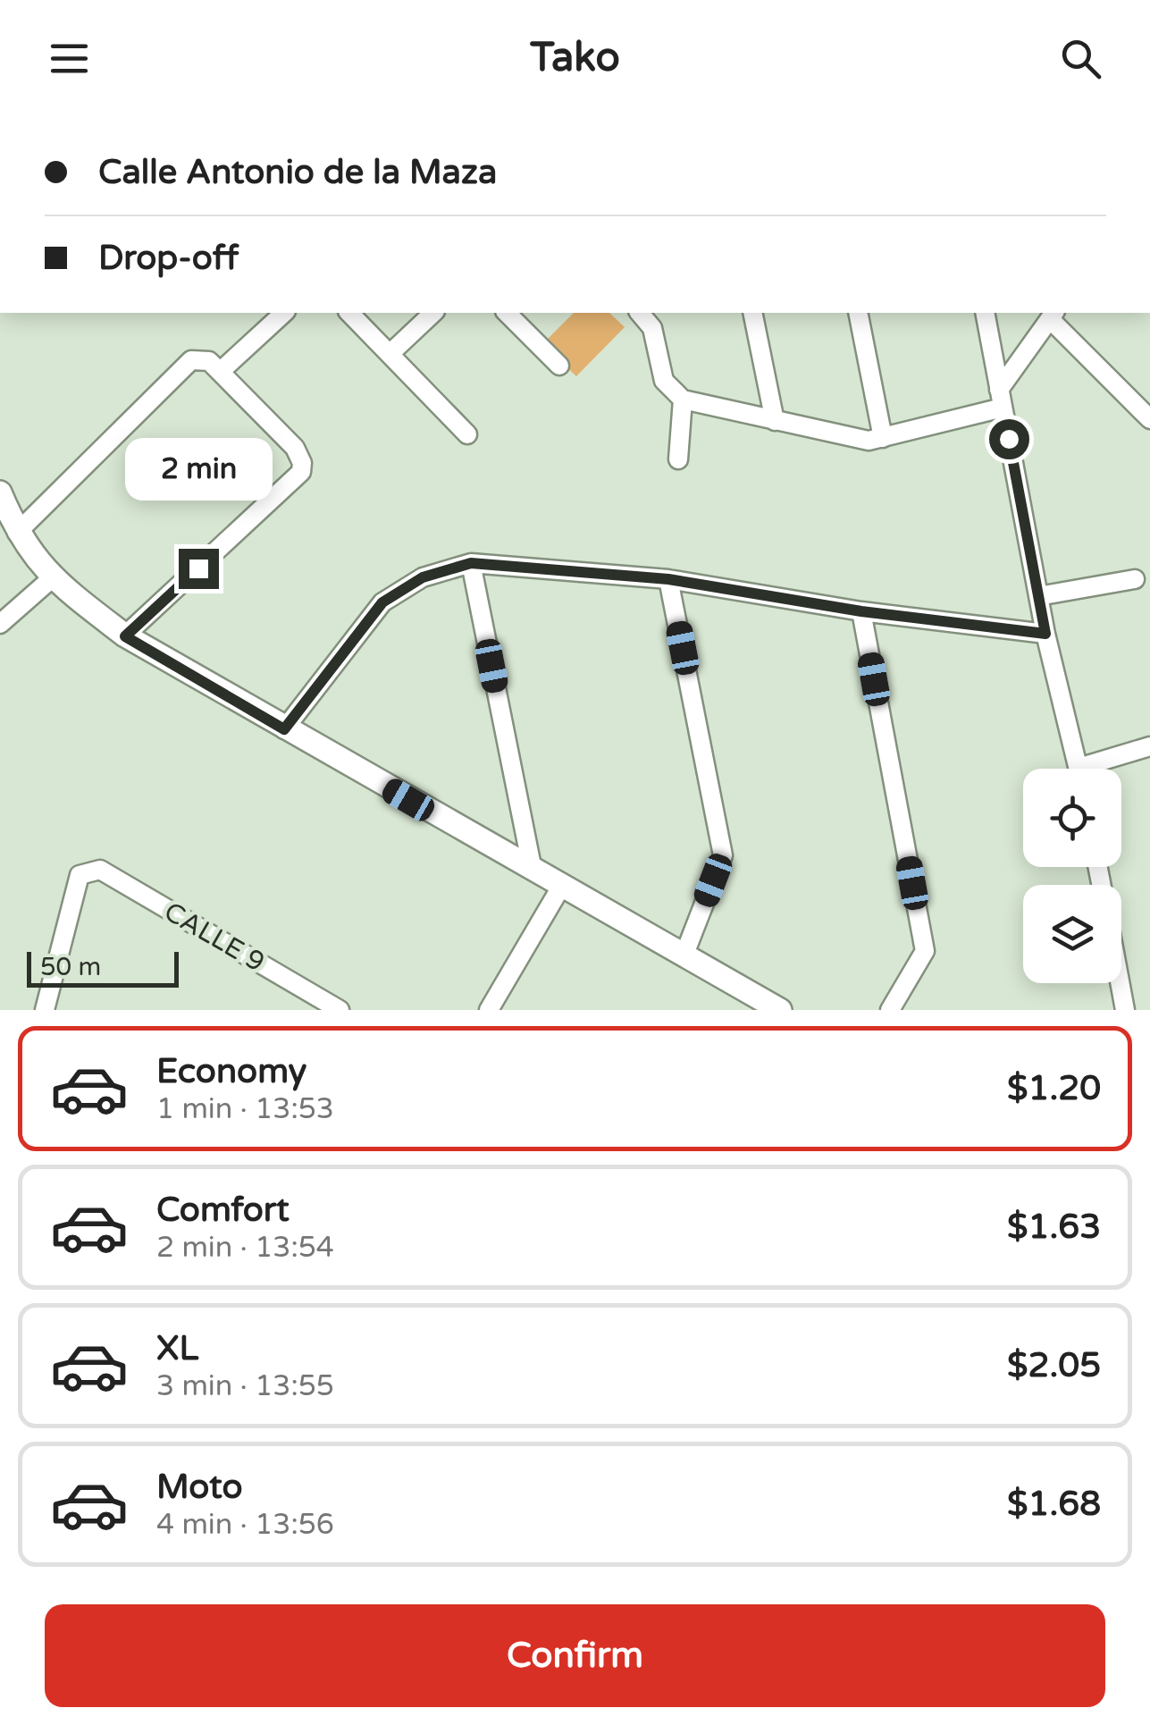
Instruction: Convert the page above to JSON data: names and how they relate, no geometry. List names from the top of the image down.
{
  "streets": {
    "street": ["CALLE 9"]
  },
  "scale_bar": "50 m",
  "page": {
    "header": "Tako",
    "banner": ["Calle Antonio de la Maza", "Drop-off"],
    "bubble": "2 min",
    "scale": "50 m",
    "list": [
      {
        "name": "Economy",
        "note": "1 min · 13:53",
        "value": "$1.20"
      },
      {
        "name": "Comfort",
        "note": "2 min · 13:54",
        "value": "$1.63"
      },
      {
        "name": "XL",
        "note": "3 min · 13:55",
        "value": "$2.05"
      },
      {
        "name": "Moto",
        "note": "4 min · 13:56",
        "value": "$1.68"
      }
    ],
    "buttons": "Confirm"
  }
}
